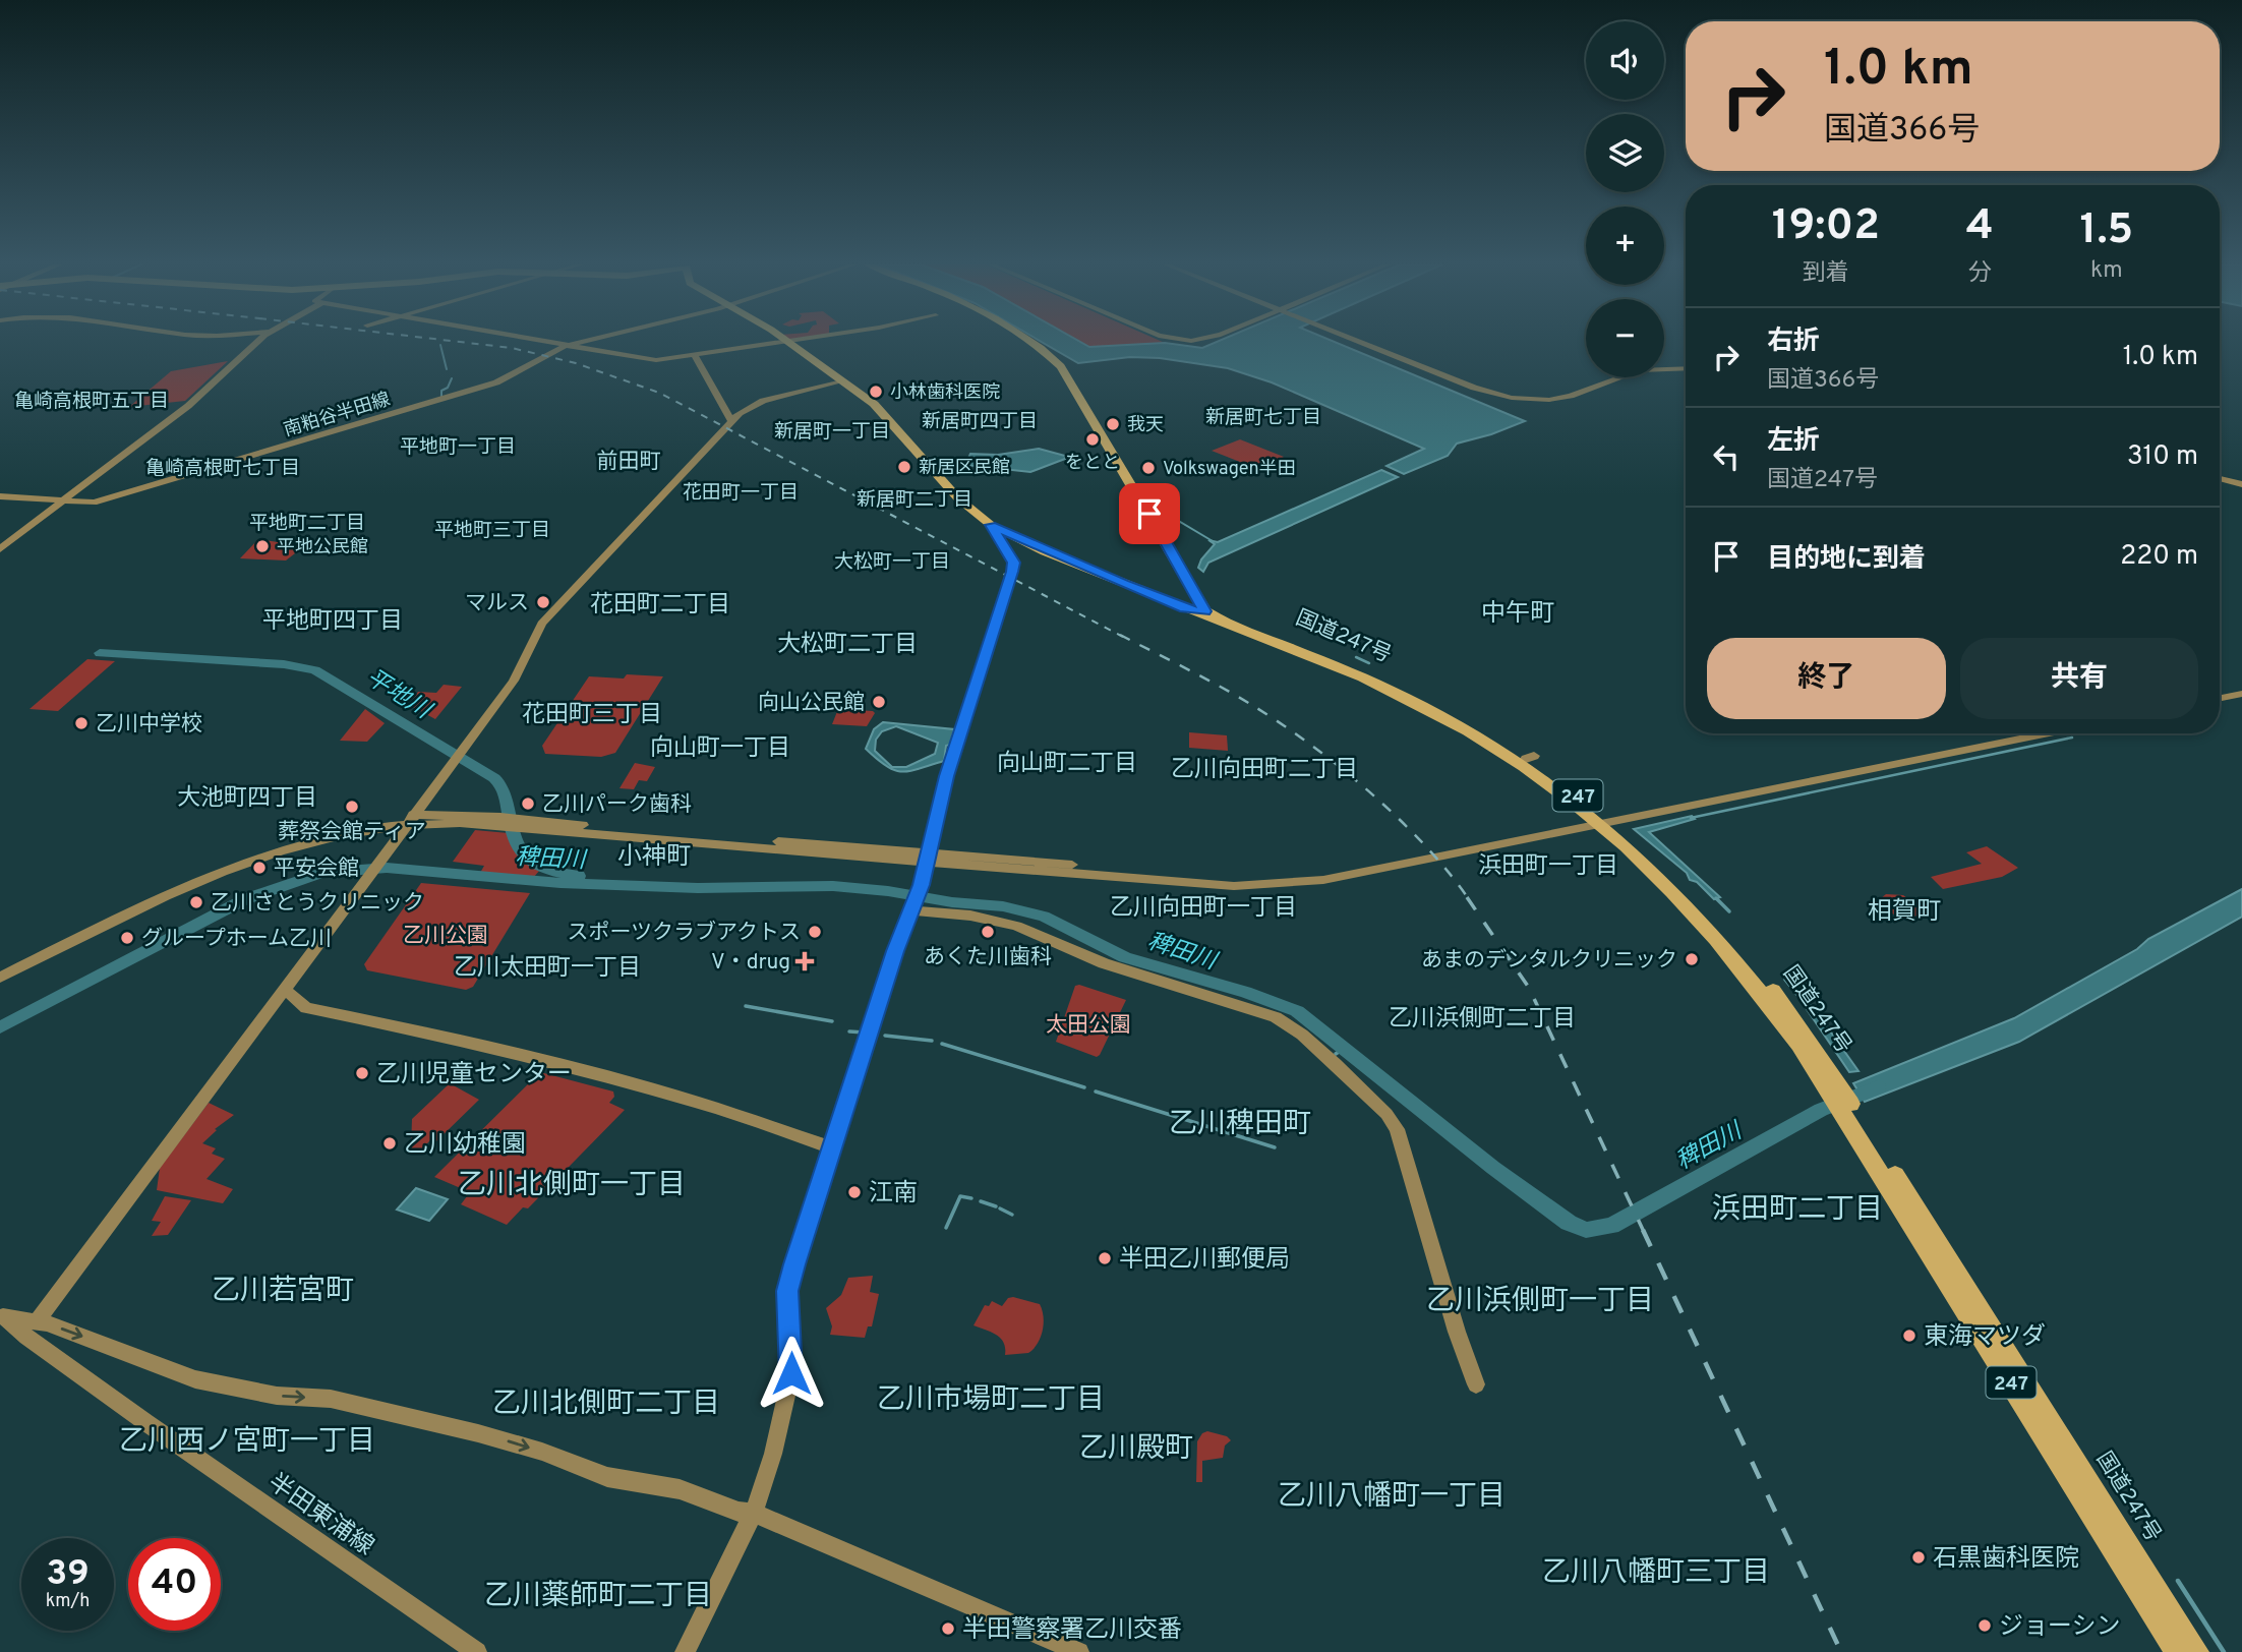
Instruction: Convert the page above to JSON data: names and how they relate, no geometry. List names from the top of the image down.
{
  "streets": {
    "highway": ["国道247号", "247"],
    "street": ["南粕谷半田線", "半田東浦線"]
  },
  "districts": [
    "亀崎高根町五丁目",
    "新居町七丁目",
    "新居町四丁目",
    "新居町一丁目",
    "平地町一丁目",
    "前田町",
    "亀崎高根町七丁目",
    "花田町一丁目",
    "新居町二丁目",
    "平地町二丁目",
    "平地町三丁目",
    "大松町一丁目",
    "花田町二丁目",
    "中午町",
    "平地町四丁目",
    "大松町二丁目",
    "花田町三丁目",
    "向山町一丁目",
    "向山町二丁目",
    "乙川向田町二丁目",
    "大池町四丁目",
    "小神町",
    "浜田町一丁目",
    "乙川向田町一丁目",
    "相賀町",
    "乙川太田町一丁目",
    "乙川浜側町二丁目",
    "乙川稗田町",
    "乙川北側町一丁目",
    "浜田町二丁目",
    "乙川若宮町",
    "乙川浜側町一丁目",
    "乙川市場町二丁目",
    "乙川北側町二丁目",
    "乙川西ノ宮町一丁目",
    "乙川殿町",
    "乙川八幡町一丁目",
    "乙川八幡町三丁目",
    "乙川薬師町二丁目"
  ],
  "water": ["平地川", "稗田川"],
  "parks": ["乙川公園", "太田公園"],
  "places": {
    "other": [
      "小林歯科医院",
      "我天",
      "をとと",
      "新居区民館",
      "Volkswagen半田",
      "平地公民館",
      "マルス",
      "向山公民館",
      "乙川中学校",
      "乙川パーク歯科",
      "葬祭会館ティア",
      "平安会館",
      "乙川さとうクリニック",
      "スポーツクラブアクトス",
      "あくた川歯科",
      "グループホーム乙川",
      "あまのデンタルクリニック",
      "乙川児童センター",
      "乙川幼稚園",
      "江南",
      "半田乙川郵便局",
      "東海マツダ",
      "石黒歯科医院",
      "ジョーシン",
      "半田警察署乙川交番"
    ],
    "health": ["V・drug"]
  },
  "page": {
    "map_buttons": ["+", "−"],
    "turn": ["1.0 km", "国道366号"],
    "eta": [
      "19:02",
      "到着",
      "4",
      "分",
      "1.5",
      "km"
    ],
    "list": [
      {
        "name": "右折",
        "note": "国道366号",
        "value": "1.0 km"
      },
      {
        "name": "左折",
        "note": "国道247号",
        "value": "310 m"
      },
      {
        "name": "目的地に到着",
        "value": "220 m"
      }
    ],
    "buttons": ["終了", "共有"],
    "speed": "39 km/h",
    "limit": "40"
  }
}
